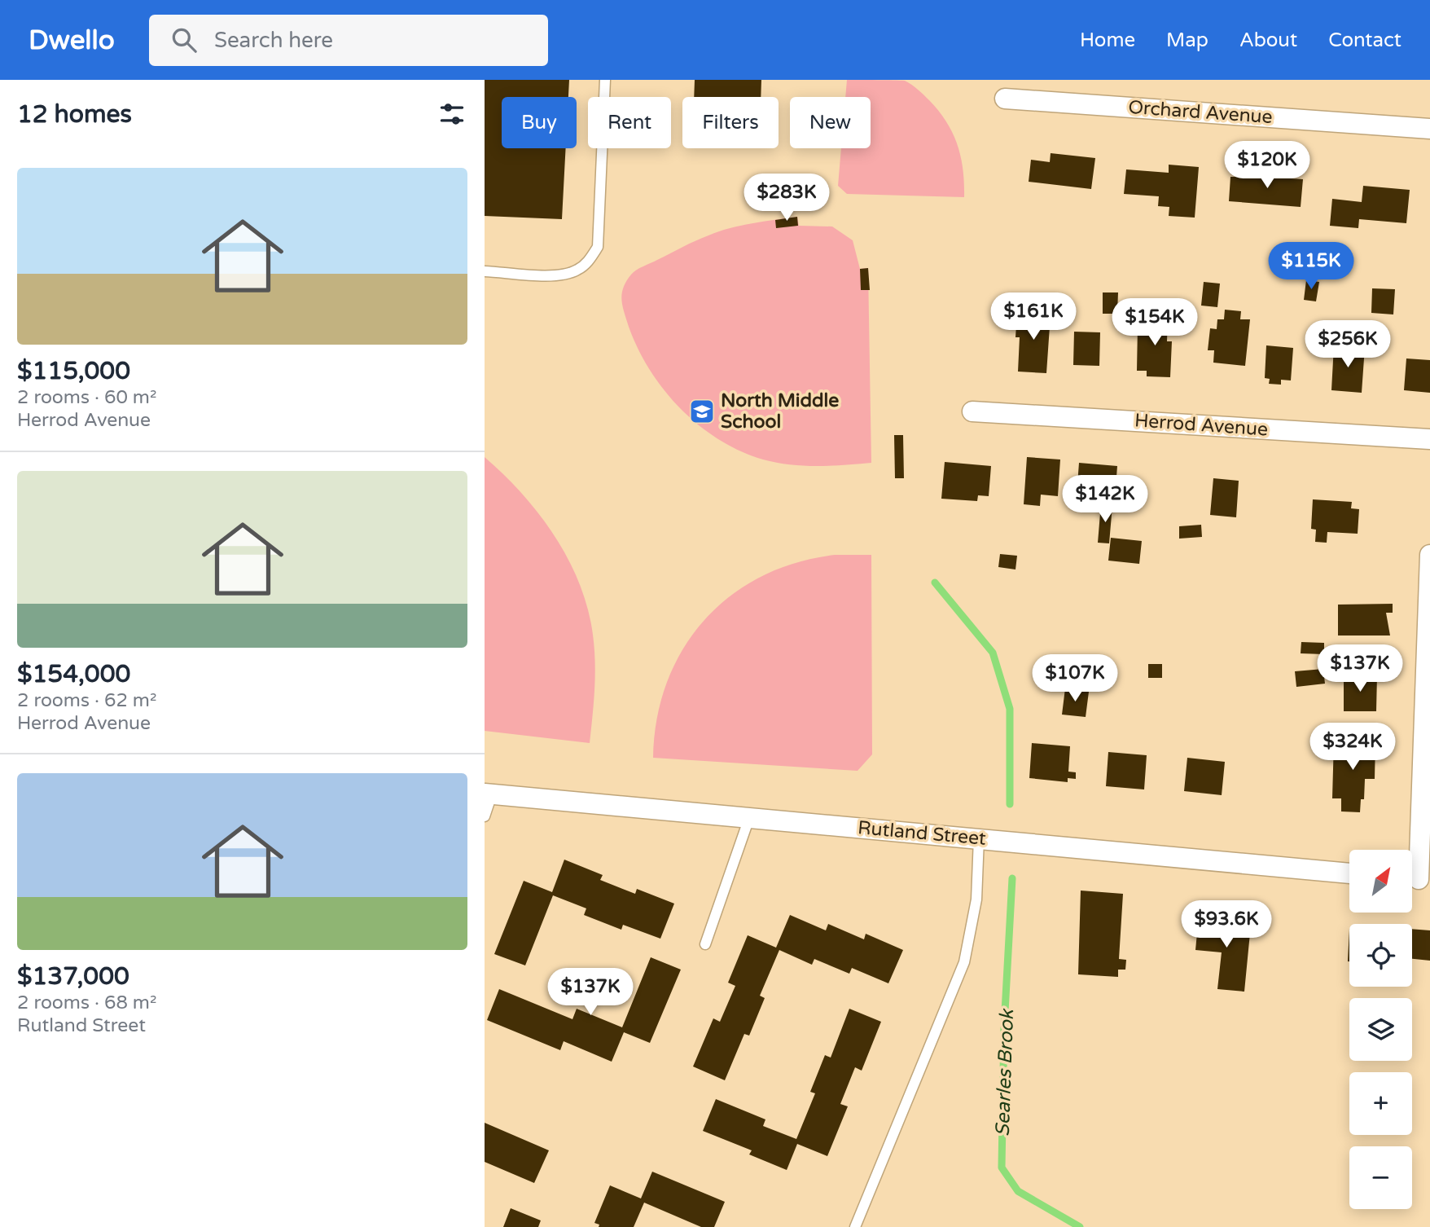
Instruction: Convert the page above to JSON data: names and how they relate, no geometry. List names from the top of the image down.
{
  "streets": {
    "street": ["Orchard Avenue", "Herrod Avenue", "Rutland Street"]
  },
  "water": ["Searles Brook"],
  "places": {
    "school or university": ["North Middle School"]
  },
  "north": "top right",
  "page": {
    "header": "Dwello",
    "search": "Search here",
    "nav": [
      "Home",
      "Map",
      "About",
      "Contact"
    ],
    "heading": "12 homes",
    "chip": [
      "Buy",
      "Rent",
      "Filters",
      "New"
    ],
    "price": [
      "$120K",
      "$283K",
      "$115K",
      "$161K",
      "$154K",
      "$256K",
      "$142K",
      "$137K",
      "$107K",
      "$324K",
      "$93.6K",
      "$137K"
    ],
    "list": [
      {
        "name": "$115,000",
        "note": "2 rooms · 60 m² · Herrod Avenue"
      },
      {
        "name": "$154,000",
        "note": "2 rooms · 62 m² · Herrod Avenue"
      },
      {
        "name": "$137,000",
        "note": "2 rooms · 68 m² · Rutland Street"
      }
    ],
    "map_buttons": ["+", "−"]
  }
}
